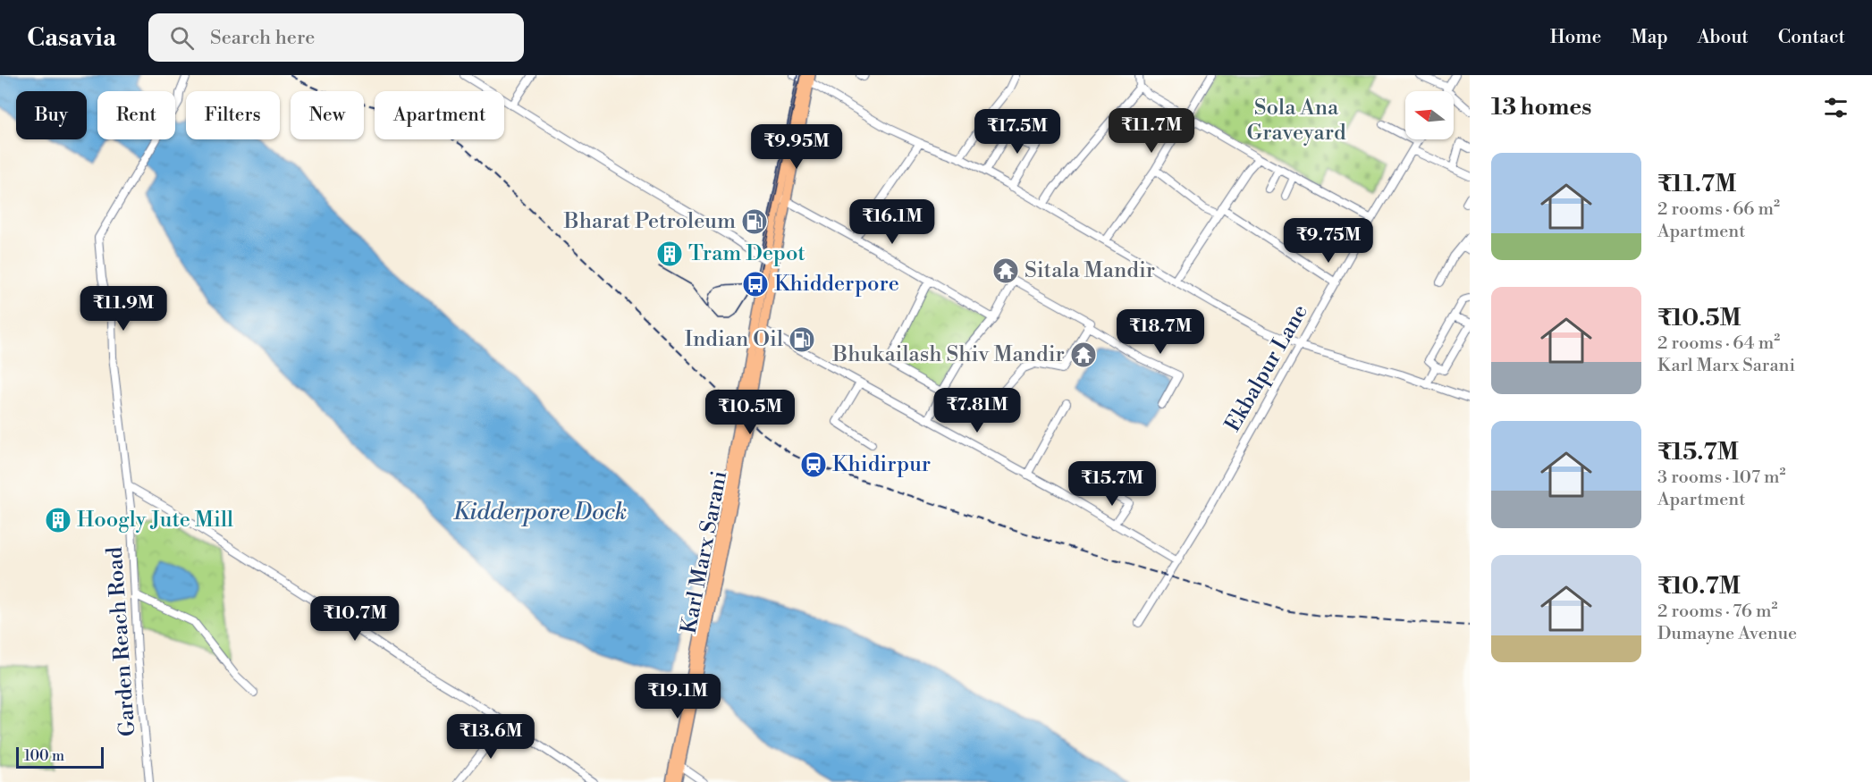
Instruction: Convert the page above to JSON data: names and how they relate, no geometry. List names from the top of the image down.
{
  "streets": {
    "main road": ["Karl Marx Sarani"],
    "street": ["Ekbalpur Lane", "Garden Reach Road"]
  },
  "water": ["Kidderpore Dock"],
  "parks": ["Sola Ana Graveyard"],
  "places": {
    "fuel station": ["Bharat Petroleum", "Indian Oil"],
    "building": ["Tram Depot", "Hoogly Jute Mill"],
    "temple": ["Sitala Mandir", "Bhukailash Shiv Mandir"],
    "bus stop": ["Khidderpore"],
    "station": ["Khidirpur"]
  },
  "scale_bar": "100 m",
  "north": "left",
  "page": {
    "header": "Casavia",
    "search": "Search here",
    "nav": [
      "Home",
      "Map",
      "About",
      "Contact"
    ],
    "heading": "13 homes",
    "chip": [
      "Buy",
      "Rent",
      "Filters",
      "New",
      "Apartment"
    ],
    "price": [
      "₹11.7M",
      "₹17.5M",
      "₹9.95M",
      "₹16.1M",
      "₹9.75M",
      "₹11.9M",
      "₹18.7M",
      "₹7.81M",
      "₹10.5M",
      "₹15.7M",
      "₹10.7M",
      "₹19.1M",
      "₹13.6M"
    ],
    "list": [
      {
        "name": "₹11.7M",
        "note": "2 rooms · 66 m² · Apartment"
      },
      {
        "name": "₹10.5M",
        "note": "2 rooms · 64 m² · Karl Marx Sarani"
      },
      {
        "name": "₹15.7M",
        "note": "3 rooms · 107 m² · Apartment"
      },
      {
        "name": "₹10.7M",
        "note": "2 rooms · 76 m² · Dumayne Avenue"
      }
    ],
    "scale": "100 m"
  }
}
